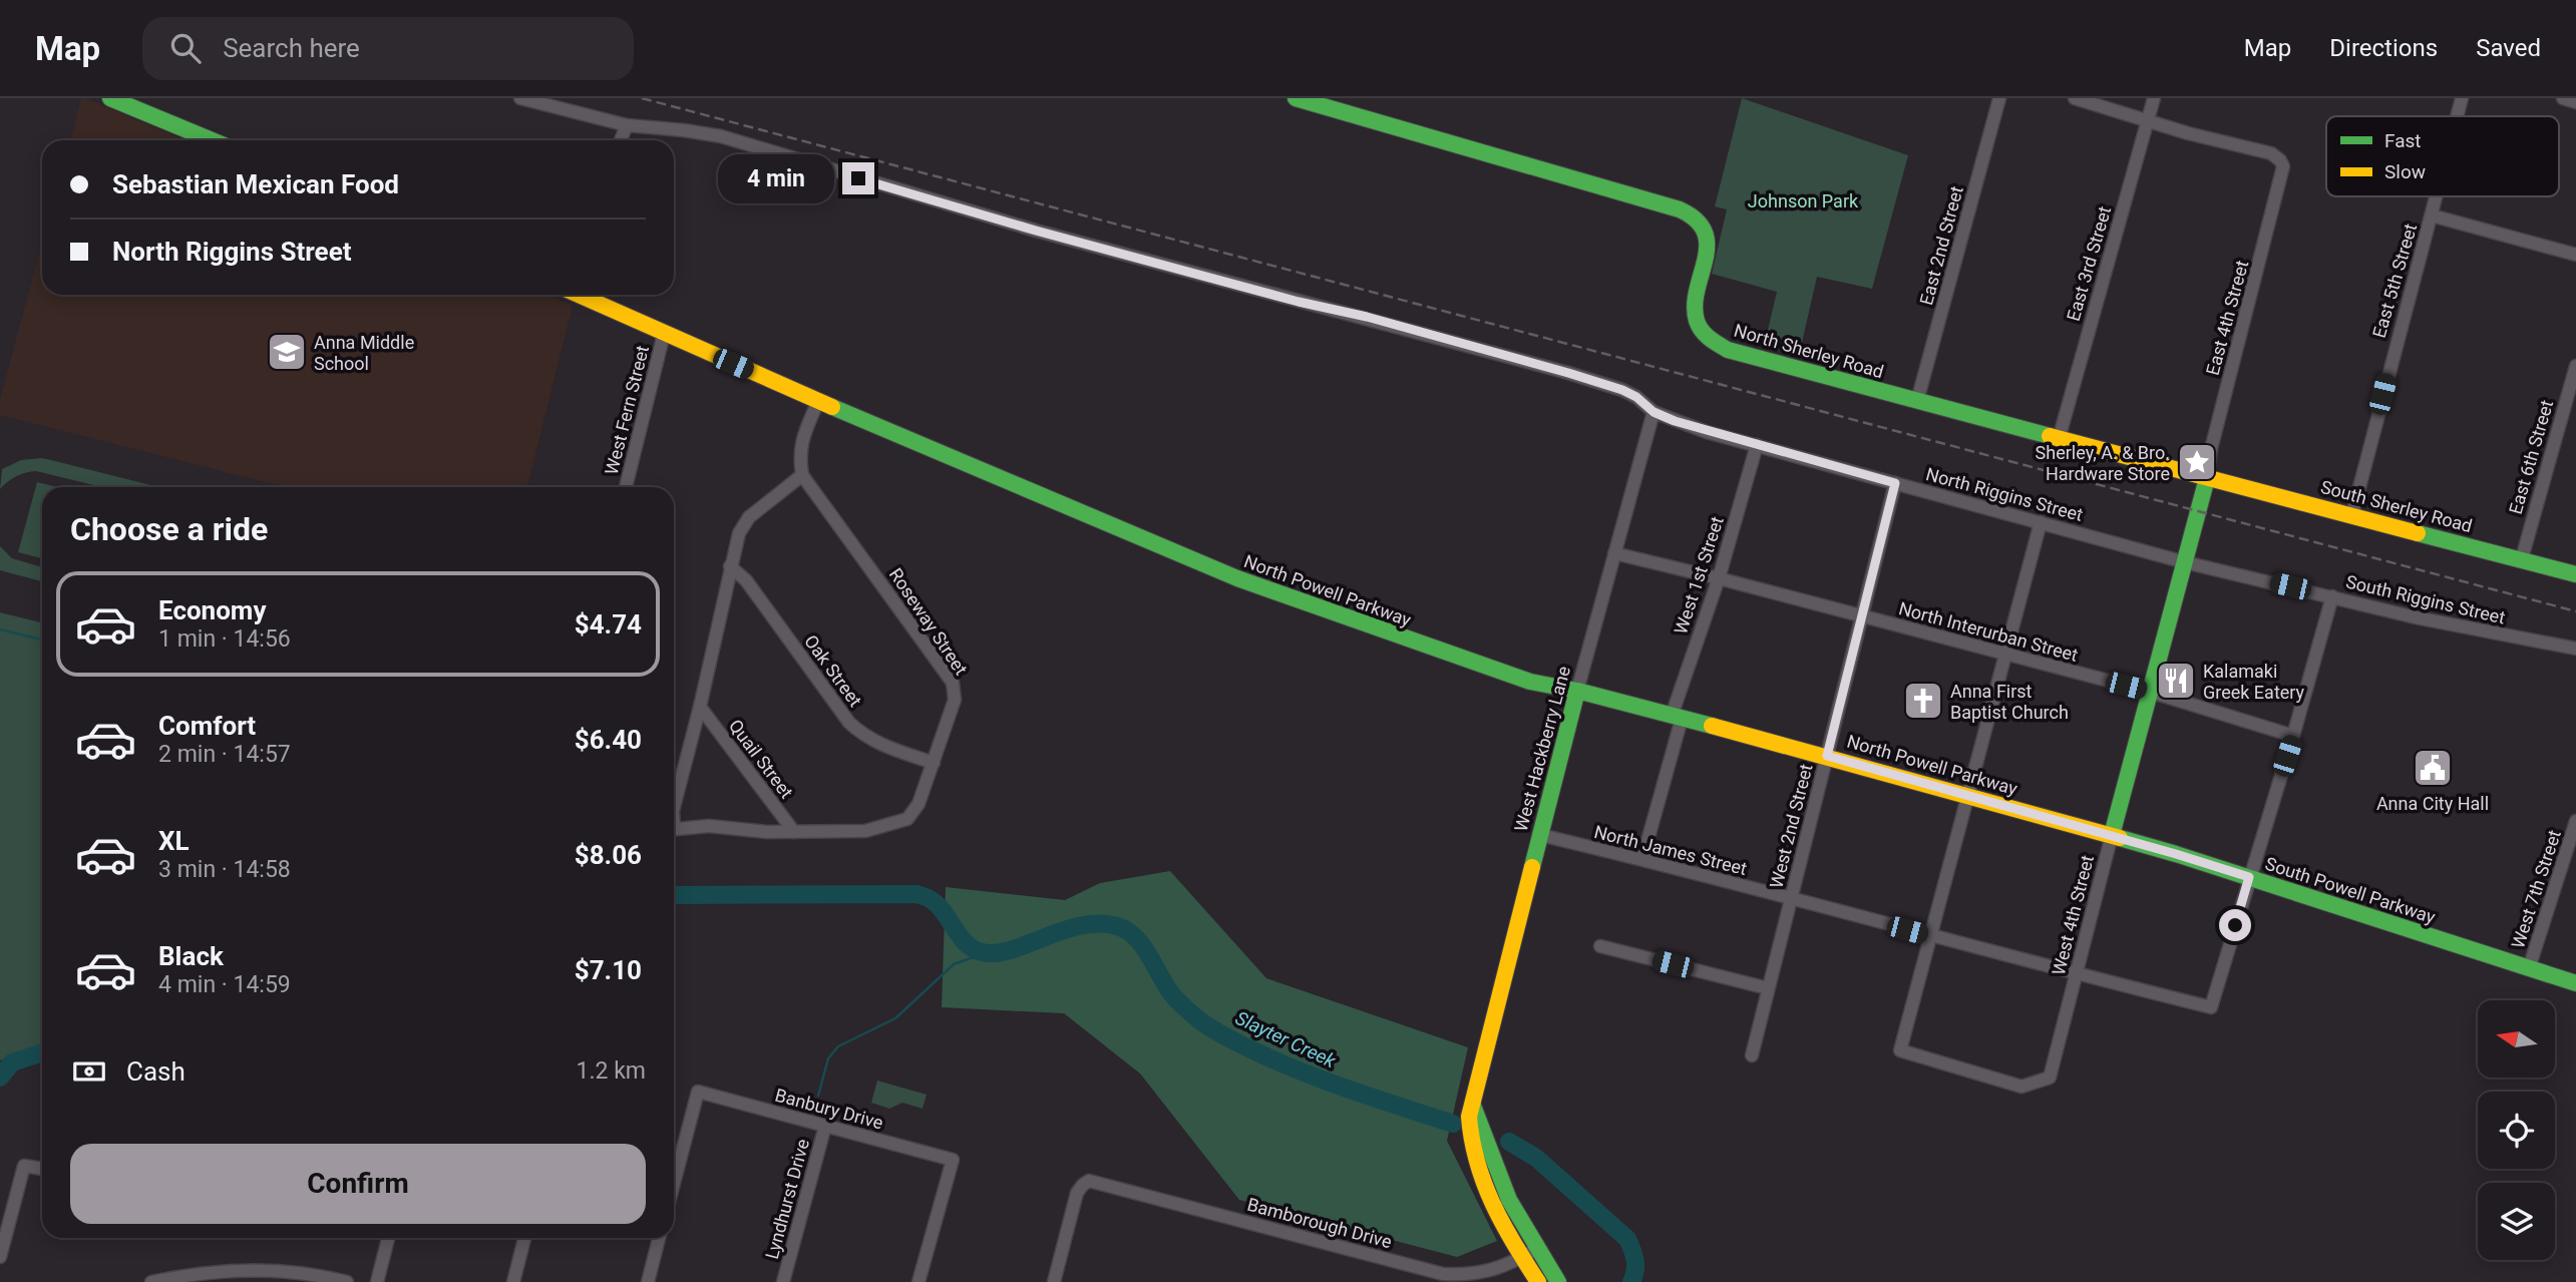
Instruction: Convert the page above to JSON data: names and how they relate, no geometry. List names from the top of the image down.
{
  "streets": {
    "main road": [
      "North Sherley Road",
      "South Sherley Road",
      "North Powell Parkway",
      "West Hackberry Lane",
      "South Powell Parkway",
      "West 4th Street"
    ],
    "street": [
      "East 2nd Street",
      "East 3rd Street",
      "East 5th Street",
      "East 4th Street",
      "West Fern Street",
      "East 6th Street",
      "North Riggins Street",
      "West 1st Street",
      "South Riggins Street",
      "Roseway Street",
      "North Interurban Street",
      "Oak Street",
      "Quail Street",
      "West 2nd Street",
      "North James Street",
      "West 7th Street",
      "Banbury Drive",
      "Lyndhurst Drive",
      "Bamborough Drive"
    ]
  },
  "crossings": [
    ["East 2nd Street", "North Sherley Road"],
    ["East 3rd Street", "East 4th Street"],
    ["East 3rd Street", "North Sherley Road"],
    ["East 5th Street", "South Sherley Road"],
    ["East 4th Street", "North Sherley Road"],
    ["East 4th Street", "South Sherley Road"],
    ["East 4th Street", "West 4th Street"],
    ["North Sherley Road", "South Sherley Road"],
    ["North Sherley Road", "West 4th Street"],
    ["West Fern Street", "North Powell Parkway"],
    ["East 6th Street", "South Sherley Road"],
    ["North Riggins Street", "West 1st Street"],
    ["North Riggins Street", "South Riggins Street"],
    ["North Riggins Street", "West Hackberry Lane"],
    ["North Riggins Street", "West 2nd Street"],
    ["North Riggins Street", "West 4th Street"],
    ["South Sherley Road", "West 4th Street"],
    ["West 1st Street", "North Powell Parkway"],
    ["West 1st Street", "North Interurban Street"],
    ["West 1st Street", "North James Street"],
    ["North Powell Parkway", "West Hackberry Lane"],
    ["North Powell Parkway", "West 2nd Street"],
    ["North Powell Parkway", "South Powell Parkway"],
    ["North Powell Parkway", "West 4th Street"],
    ["South Riggins Street", "West 4th Street"],
    ["Roseway Street", "Oak Street"],
    ["Roseway Street", "Quail Street"],
    ["North Interurban Street", "West Hackberry Lane"],
    ["North Interurban Street", "West 2nd Street"],
    ["North Interurban Street", "West 4th Street"],
    ["West Hackberry Lane", "North James Street"],
    ["West Hackberry Lane", "Bamborough Drive"],
    ["West 2nd Street", "North James Street"],
    ["North James Street", "South Powell Parkway"],
    ["North James Street", "West 4th Street"],
    ["West 7th Street", "South Powell Parkway"],
    ["South Powell Parkway", "West 4th Street"],
    ["Banbury Drive", "Lyndhurst Drive"]
  ],
  "water": ["Slayter Creek"],
  "parks": ["Johnson Park"],
  "places": {
    "school or university": ["Anna Middle School"],
    "place": ["Sherley, A. & Bro. Hardware Store"],
    "restaurant": ["Kalamaki Greek Eatery"],
    "church": ["Anna First Baptist Church"],
    "public building": ["Anna City Hall"]
  },
  "legend": ["Fast", "Slow"],
  "north": "left",
  "page": {
    "header": "Map",
    "search": "Search here",
    "nav": ["Map", "Directions", "Saved"],
    "banner": ["Sebastian Mexican Food", "North Riggins Street"],
    "bubble": "4 min",
    "heading": "Choose a ride",
    "list": [
      {
        "name": "Economy",
        "note": "1 min · 14:56",
        "value": "$4.74"
      },
      {
        "name": "Comfort",
        "note": "2 min · 14:57",
        "value": "$6.40"
      },
      {
        "name": "XL",
        "note": "3 min · 14:58",
        "value": "$8.06"
      },
      {
        "name": "Black",
        "note": "4 min · 14:59",
        "value": "$7.10"
      }
    ],
    "pay": ["Cash", "1.2 km"],
    "buttons": "Confirm"
  }
}
